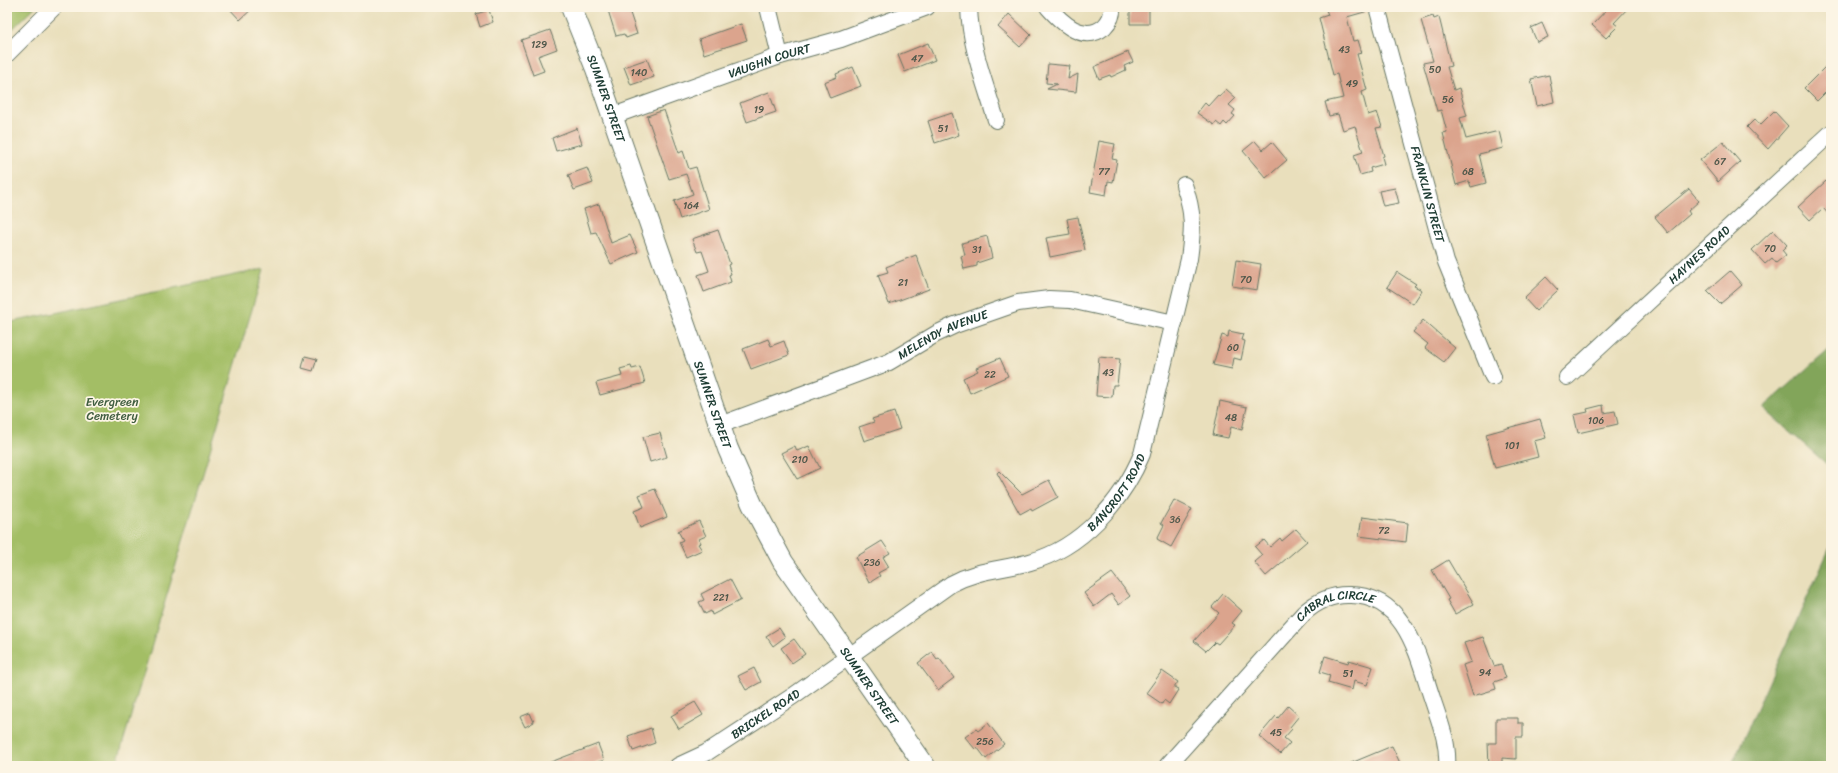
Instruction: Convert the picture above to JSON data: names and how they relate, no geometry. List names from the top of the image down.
{
  "streets": {
    "main road": ["SUMNER STREET"],
    "street": [
      "VAUGHN COURT",
      "FRANKLIN STREET",
      "HAYNES ROAD",
      "MELENDY AVENUE",
      "BANCROFT ROAD",
      "CABRAL CIRCLE",
      "BRICKEL ROAD"
    ]
  },
  "crossings": [
    ["VAUGHN COURT", "SUMNER STREET"],
    ["SUMNER STREET", "MELENDY AVENUE"],
    ["SUMNER STREET", "BANCROFT ROAD"],
    ["SUMNER STREET", "BRICKEL ROAD"],
    ["MELENDY AVENUE", "BANCROFT ROAD"],
    ["BANCROFT ROAD", "BRICKEL ROAD"]
  ],
  "parks": ["Evergreen Cemetery"],
  "house_numbers": [
    "129",
    "43",
    "47",
    "50",
    "140",
    "49",
    "56",
    "19",
    "51",
    "67",
    "77",
    "68",
    "164",
    "70",
    "31",
    "70",
    "21",
    "60",
    "43",
    "22",
    "48",
    "106",
    "101",
    "210",
    "36",
    "72",
    "236",
    "221",
    "94",
    "51",
    "45",
    "256"
  ]
}
